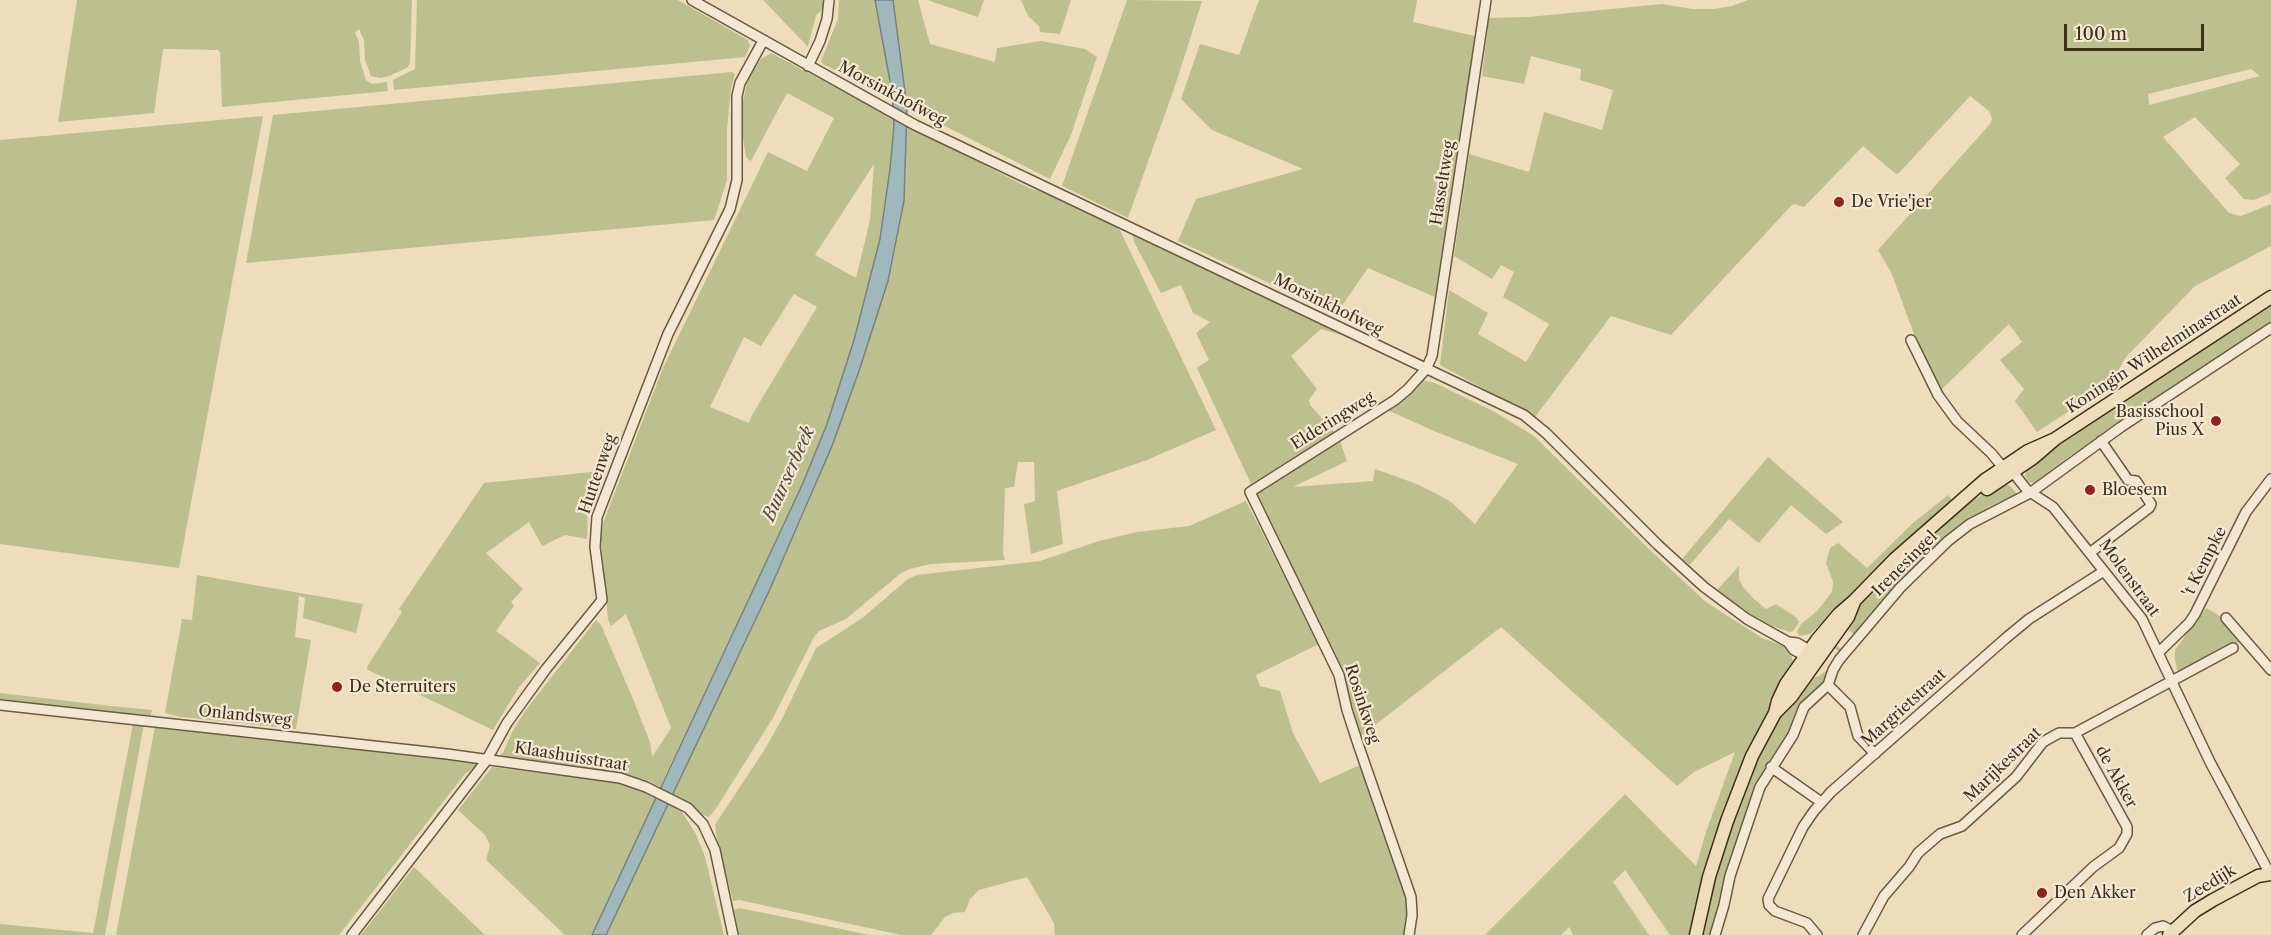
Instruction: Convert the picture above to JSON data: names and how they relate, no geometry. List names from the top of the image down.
{
  "streets": {
    "main road": ["Koningin Wilhelminastraat", "Zeedijk"],
    "street": [
      "Morsinkhofweg",
      "Hasseltweg",
      "Elderingweg",
      "Huttenweg",
      "'t Kempke",
      "Irenesingel",
      "Molenstraat",
      "Rosinkweg",
      "Margrietstraat",
      "Onlandsweg",
      "Klaashuisstraat",
      "Marijkestraat",
      "de Akker"
    ]
  },
  "crossings": [
    ["Morsinkhofweg", "Hasseltweg"],
    ["Morsinkhofweg", "Koningin Wilhelminastraat"],
    ["Morsinkhofweg", "Elderingweg"],
    ["Morsinkhofweg", "Huttenweg"],
    ["Hasseltweg", "Elderingweg"],
    ["Koningin Wilhelminastraat", "Molenstraat"],
    ["Elderingweg", "Rosinkweg"],
    ["Huttenweg", "Onlandsweg"],
    ["Huttenweg", "Klaashuisstraat"],
    ["'t Kempke", "Molenstraat"],
    ["Irenesingel", "Molenstraat"],
    ["Molenstraat", "Margrietstraat"],
    ["Molenstraat", "Marijkestraat"],
    ["Molenstraat", "Zeedijk"],
    ["Onlandsweg", "Klaashuisstraat"],
    ["Marijkestraat", "de Akker"]
  ],
  "water": ["Buurserbeek"],
  "places": [
    "De Vrie'jer",
    "Basisschool Pius X",
    "Bloesem",
    "De Sterruiters",
    "Den Akker"
  ],
  "scale_bar": "100 m"
}
